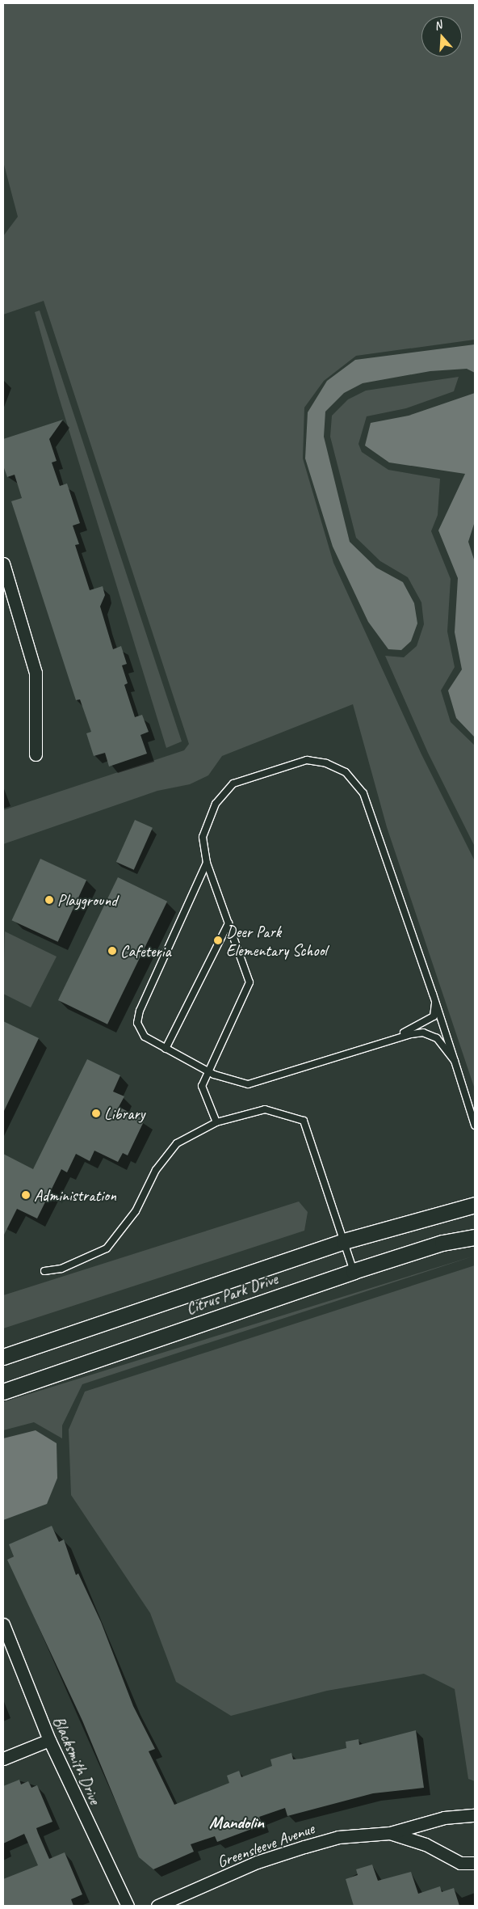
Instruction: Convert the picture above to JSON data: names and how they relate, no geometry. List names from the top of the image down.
{
  "streets": {
    "street": ["Citrus Park Drive", "Blacksmith Drive", "Greensleeve Avenue"]
  },
  "districts": ["Mandolin"],
  "places": [
    "Playground",
    "Deer Park Elementary School",
    "Cafeteria",
    "Library",
    "Administration"
  ],
  "north": "top"
}
